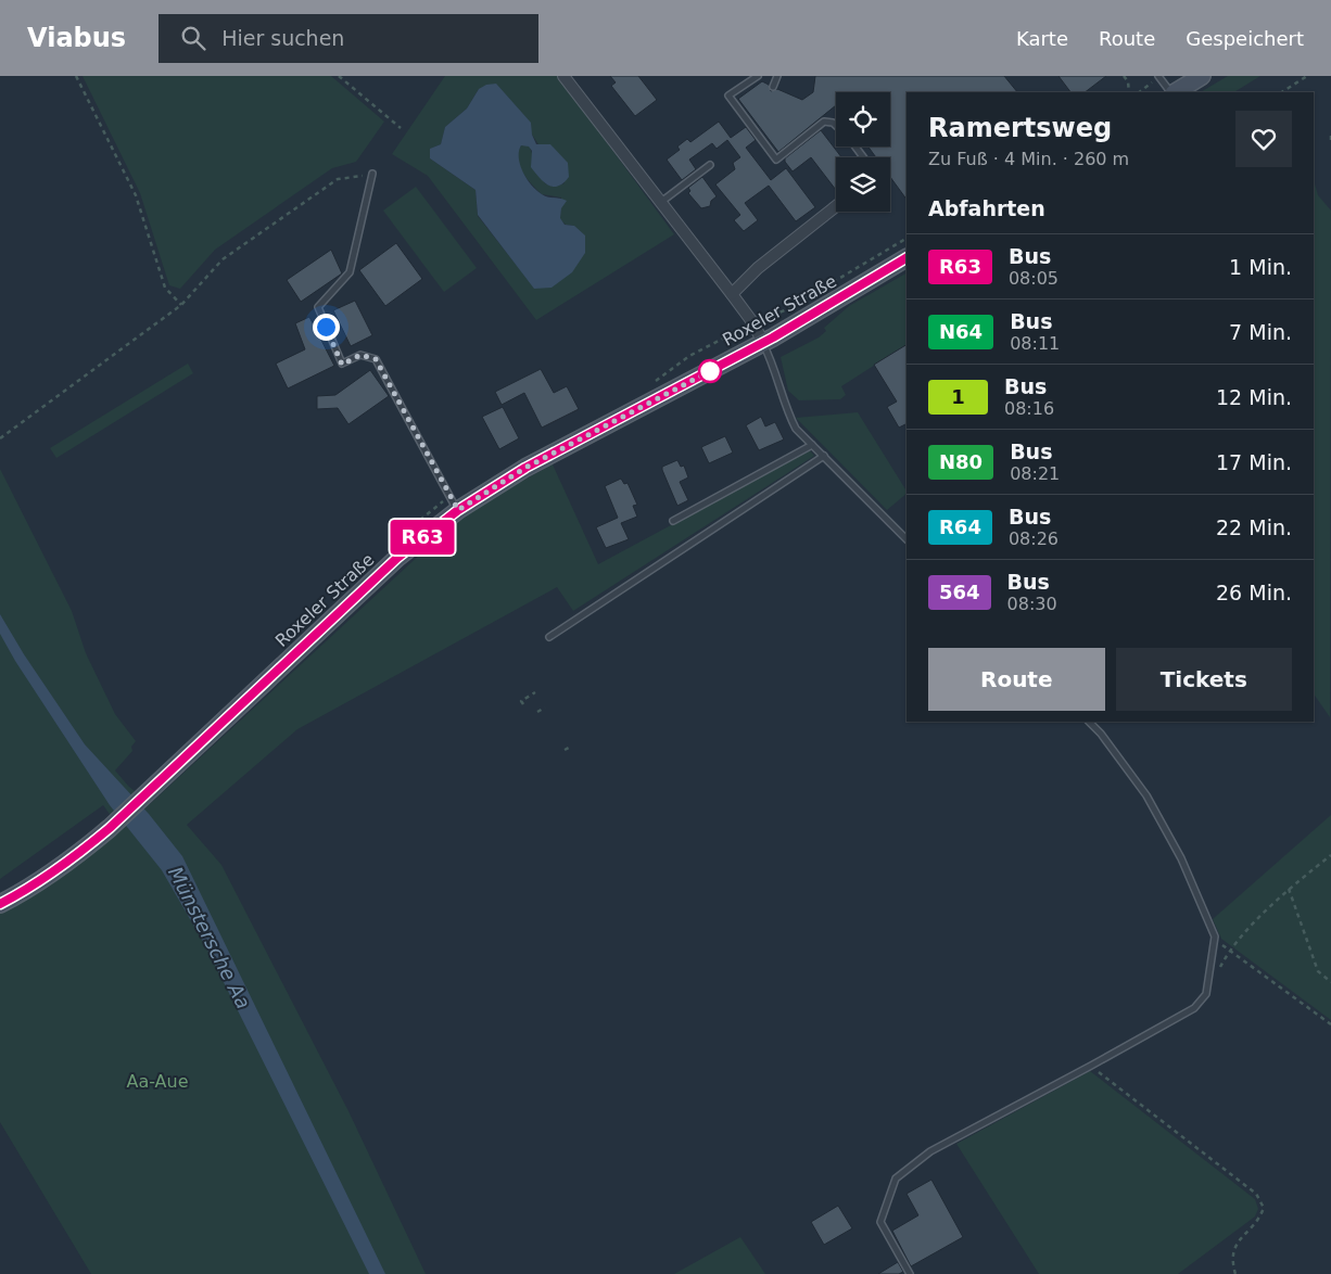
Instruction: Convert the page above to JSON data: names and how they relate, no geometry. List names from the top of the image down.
{
  "streets": {
    "main road": ["Roxeler Straße"]
  },
  "water": ["Münstersche Aa"],
  "parks": ["Aa-Aue"],
  "lines": ["bus line R63"],
  "page": {
    "header": "Viabus",
    "search": "Hier suchen",
    "nav": ["Karte", "Route", "Gespeichert"],
    "on_map": "R63",
    "heading": [
      ["Ramertsweg", "Zu Fuß · 4 Min. · 260 m"],
      "Abfahrten"
    ],
    "list": [
      {
        "mark": "R63",
        "name": "Bus",
        "note": "08:05",
        "value": "1 Min."
      },
      {
        "mark": "N64",
        "name": "Bus",
        "note": "08:11",
        "value": "7 Min."
      },
      {
        "mark": "1",
        "name": "Bus",
        "note": "08:16",
        "value": "12 Min."
      },
      {
        "mark": "N80",
        "name": "Bus",
        "note": "08:21",
        "value": "17 Min."
      },
      {
        "mark": "R64",
        "name": "Bus",
        "note": "08:26",
        "value": "22 Min."
      },
      {
        "mark": "564",
        "name": "Bus",
        "note": "08:30",
        "value": "26 Min."
      }
    ],
    "buttons": ["Route", "Tickets"]
  }
}
